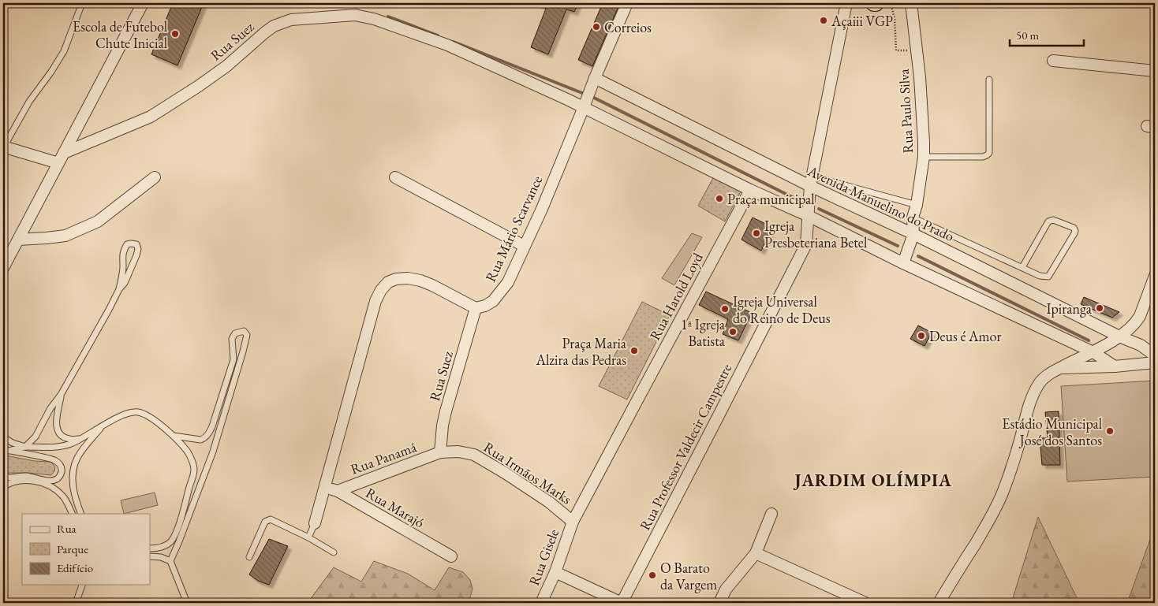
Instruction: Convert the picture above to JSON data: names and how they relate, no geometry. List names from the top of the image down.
{
  "streets": {
    "street": [
      "Rua Suez",
      "Rua Paulo Silva",
      "Avenida Manuelino do Prado",
      "Rua Mário Scarvance",
      "Rua Harold Loyd",
      "Rua Professor Valdecir Campestre",
      "Rua Panamá",
      "Rua Irmãos Marks",
      "Rua Marajó",
      "Rua Gisele"
    ]
  },
  "crossings": [
    ["Rua Suez", "Rua Mário Scarvance"],
    ["Rua Suez", "Rua Panamá"],
    ["Rua Suez", "Rua Irmãos Marks"],
    ["Rua Paulo Silva", "Avenida Manuelino do Prado"],
    ["Avenida Manuelino do Prado", "Rua Mário Scarvance"],
    ["Avenida Manuelino do Prado", "Rua Professor Valdecir Campestre"],
    ["Rua Harold Loyd", "Rua Irmãos Marks"],
    ["Rua Harold Loyd", "Rua Gisele"],
    ["Rua Panamá", "Rua Irmãos Marks"],
    ["Rua Panamá", "Rua Marajó"],
    ["Rua Irmãos Marks", "Rua Gisele"]
  ],
  "districts": ["JARDIM OLÍMPIA"],
  "places": [
    "Açaiii VGP",
    "Correios",
    "Escola de Futebol Chute Inicial",
    "Praça municipal",
    "Igreja Presbeteriana Betel",
    "Ipiranga",
    "Igreja Universal do Reino de Deus",
    "1ª Igreja Batista",
    "Deus é Amor",
    "Praça Maria Alzira das Pedras",
    "Estádio Municipal José dos Santos",
    "O Barato da Vargem"
  ],
  "legend": ["Rua", "Parque", "Edifício"],
  "scale_bar": "50 m"
}
